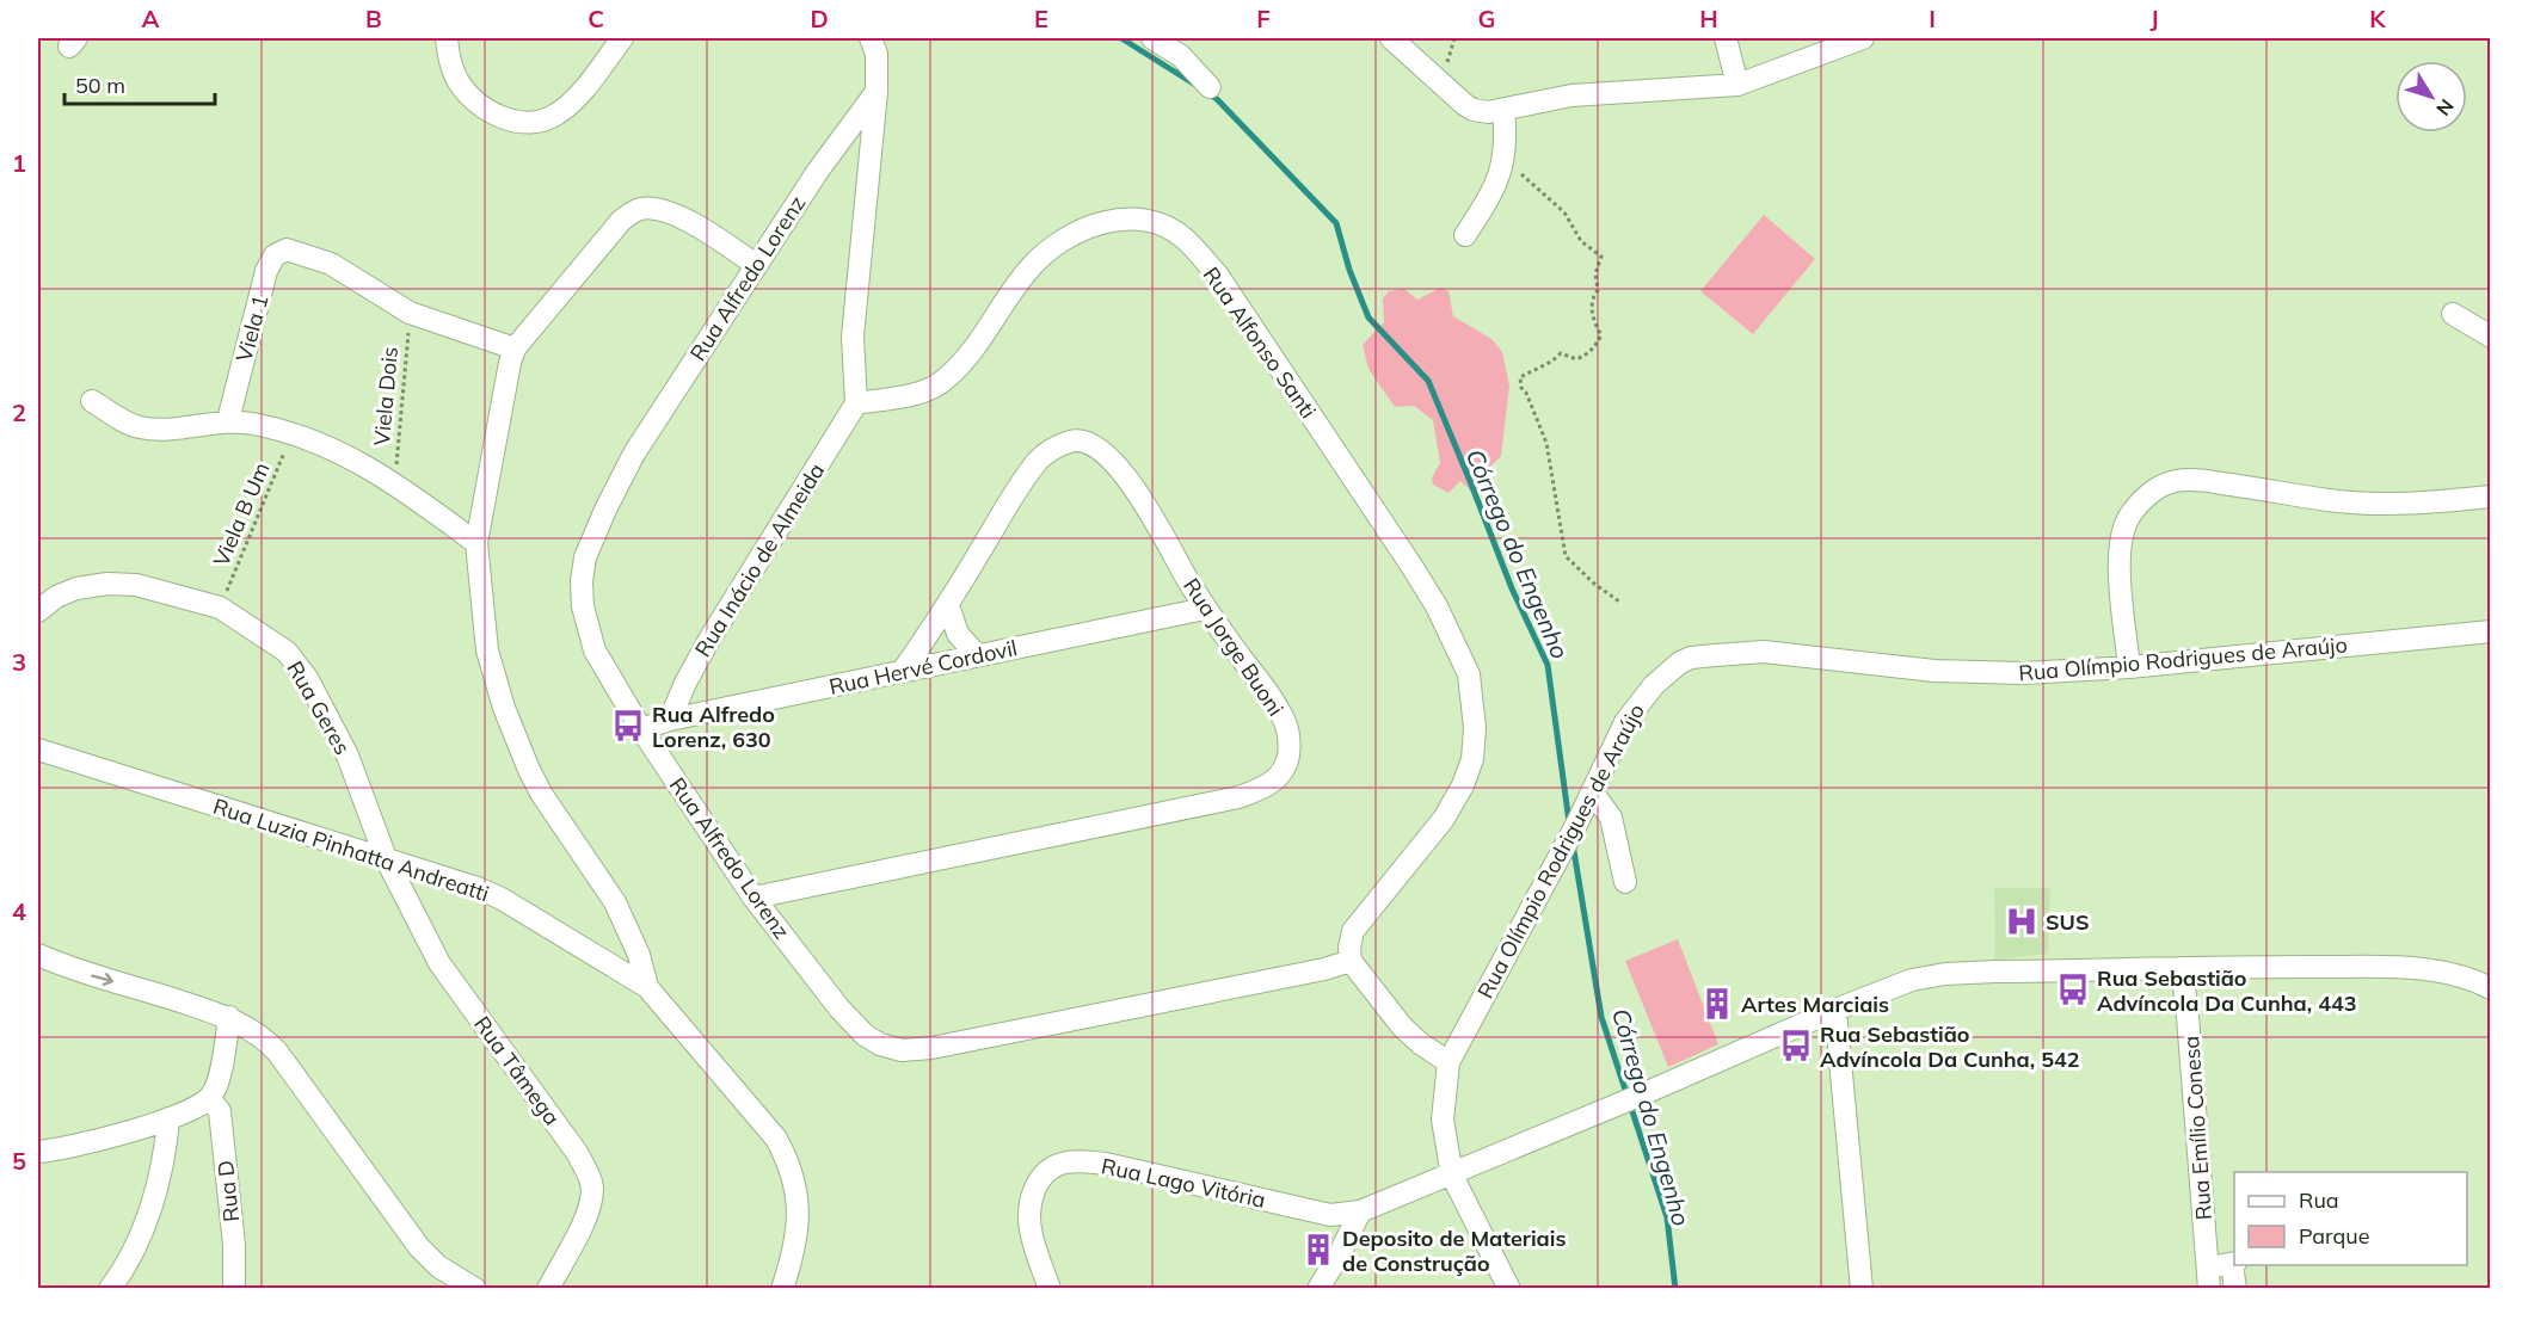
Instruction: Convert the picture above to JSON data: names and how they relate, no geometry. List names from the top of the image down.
{
  "streets": {
    "street": [
      "Rua Alfredo Lorenz",
      "Viela 1",
      "Rua Alfonso Santi",
      "Rua Inácio de Almeida",
      "Rua Jorge Buoni",
      "Rua Olímpio Rodrigues de Araújo",
      "Rua Hervé Cordovil",
      "Rua Geres",
      "Rua Luzia Pinhatta Andreatti",
      "Rua Tâmega",
      "Rua Emílio Conesa",
      "Rua Lago Vitória",
      "Rua D"
    ],
    "path": ["Viela Dois", "Viela B Um"]
  },
  "crossings": [
    ["Rua Alfredo Lorenz", "Rua Alfonso Santi"],
    ["Rua Alfredo Lorenz", "Rua Jorge Buoni"],
    ["Rua Alfredo Lorenz", "Rua Hervé Cordovil"],
    ["Viela 1", "Viela Dois"],
    ["Rua Alfonso Santi", "Rua Inácio de Almeida"],
    ["Viela B Um", "Rua Geres"],
    ["Rua Inácio de Almeida", "Rua Hervé Cordovil"],
    ["Rua Jorge Buoni", "Rua Hervé Cordovil"],
    ["Rua Olímpio Rodrigues de Araújo", "Rua Lago Vitória"],
    ["Rua Geres", "Rua Luzia Pinhatta Andreatti"],
    ["Rua Geres", "Rua Tâmega"],
    ["Rua Luzia Pinhatta Andreatti", "Rua Tâmega"],
    ["Rua Emílio Conesa", "Rua Lago Vitória"]
  ],
  "water": ["Córrego do Engenho"],
  "places": {
    "bus stop": ["Rua Alfredo Lorenz, 630", "Rua Sebastião Advíncola Da Cunha, 443", "Rua Sebastião Advíncola Da Cunha, 542"],
    "hospital": ["SUS"],
    "building": ["Artes Marciais", "Deposito de Materiais de Construção"]
  },
  "legend": ["Rua", "Parque"],
  "scale_bar": "50 m",
  "north": "bottom right",
  "grid": {
    "columns": [
      "A",
      "B",
      "C",
      "D",
      "E",
      "F",
      "G",
      "H",
      "I",
      "J",
      "K"
    ],
    "rows": [
      "1",
      "2",
      "3",
      "4",
      "5"
    ]
  }
}
